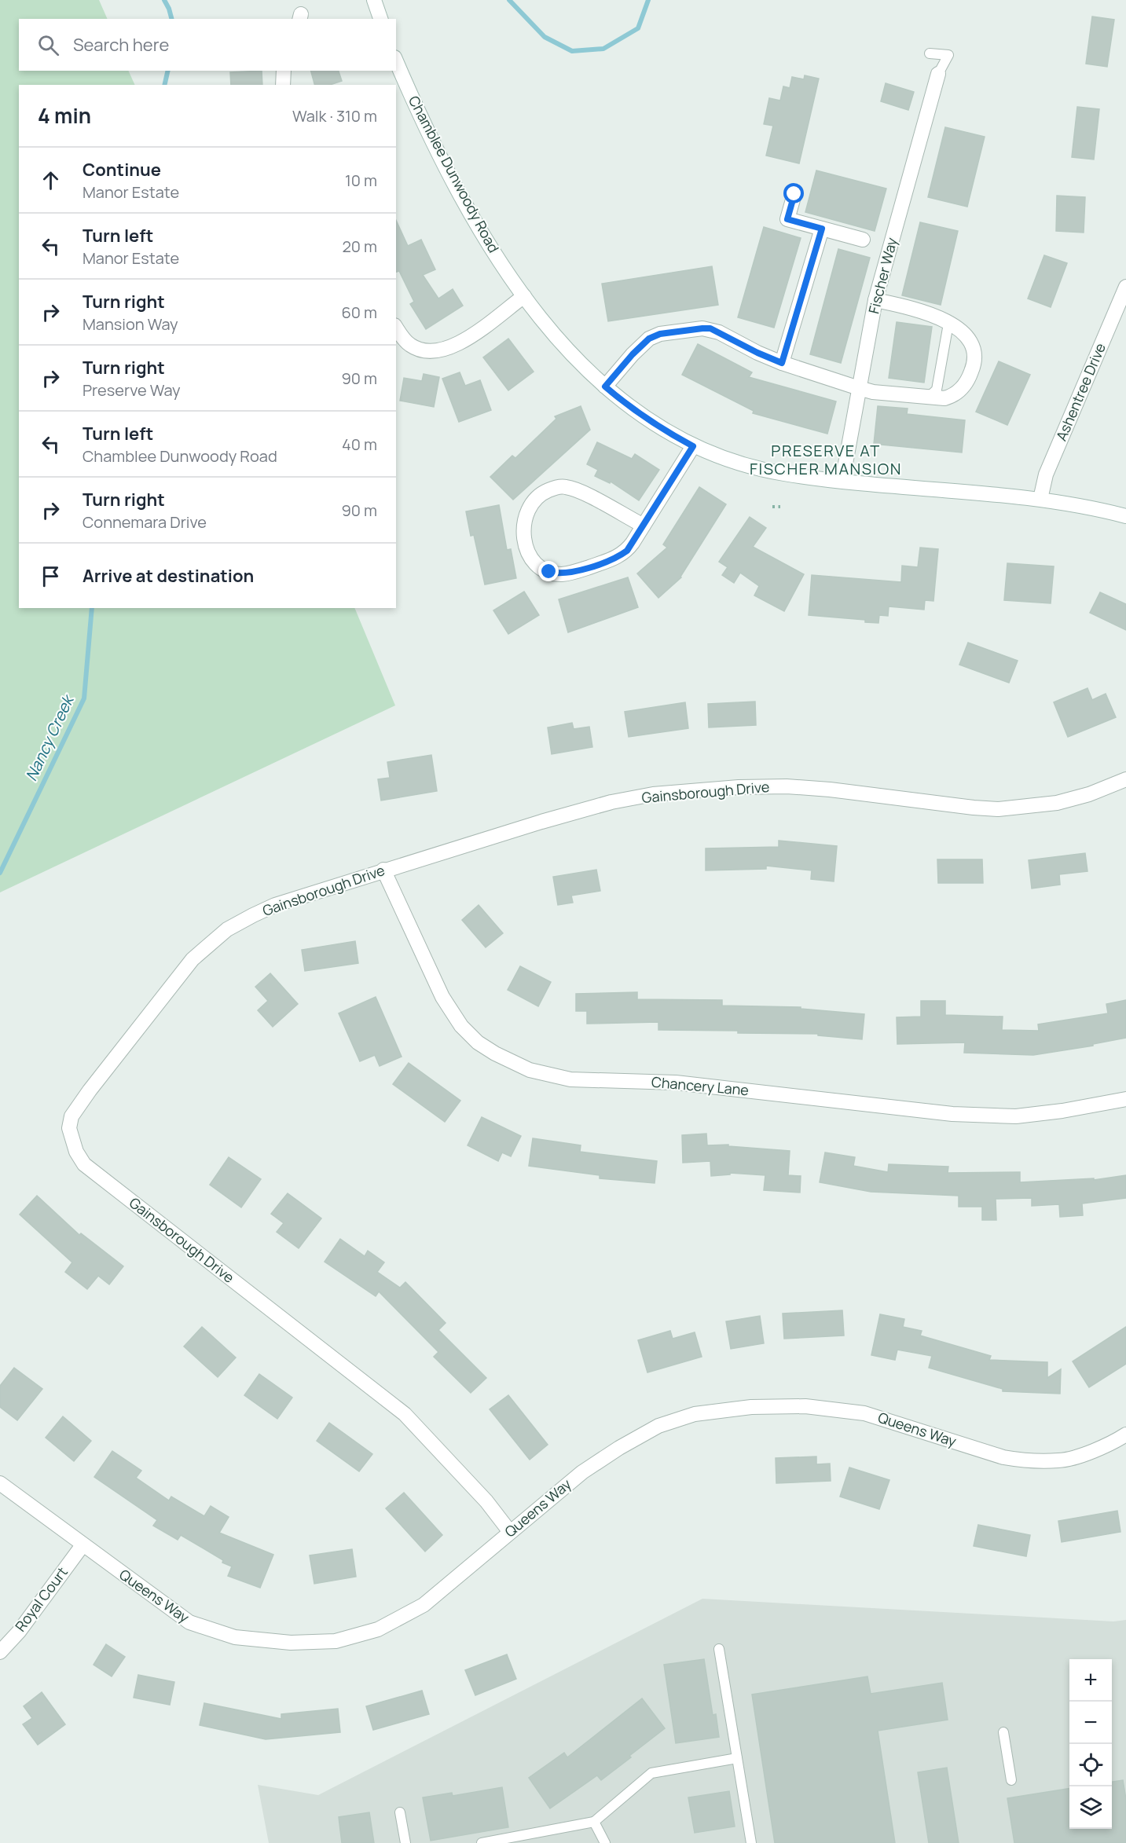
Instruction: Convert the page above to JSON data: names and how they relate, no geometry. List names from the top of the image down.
{
  "streets": {
    "street": [
      "Chamblee Dunwoody Road",
      "Fischer Way",
      "Ashentree Drive",
      "Gainsborough Drive",
      "Chancery Lane",
      "Queens Way",
      "Royal Court"
    ]
  },
  "crossings": [
    ["Chamblee Dunwoody Road", "Fischer Way"],
    ["Chamblee Dunwoody Road", "Ashentree Drive"],
    ["Gainsborough Drive", "Chancery Lane"],
    ["Gainsborough Drive", "Queens Way"],
    ["Queens Way", "Royal Court"]
  ],
  "districts": ["PRESERVE AT FISCHER MANSION"],
  "water": ["Nancy Creek"],
  "page": {
    "search": "Search here",
    "heading": ["4 min", "Walk · 310 m"],
    "list": [
      ["Continue", "Manor Estate", "10 m"],
      ["Turn left", "Manor Estate", "20 m"],
      ["Turn right", "Mansion Way", "60 m"],
      ["Turn right", "Preserve Way", "90 m"],
      ["Turn left", "Chamblee Dunwoody Road", "40 m"],
      ["Turn right", "Connemara Drive", "90 m"],
      "Arrive at destination"
    ],
    "map_buttons": ["+", "−"]
  }
}
